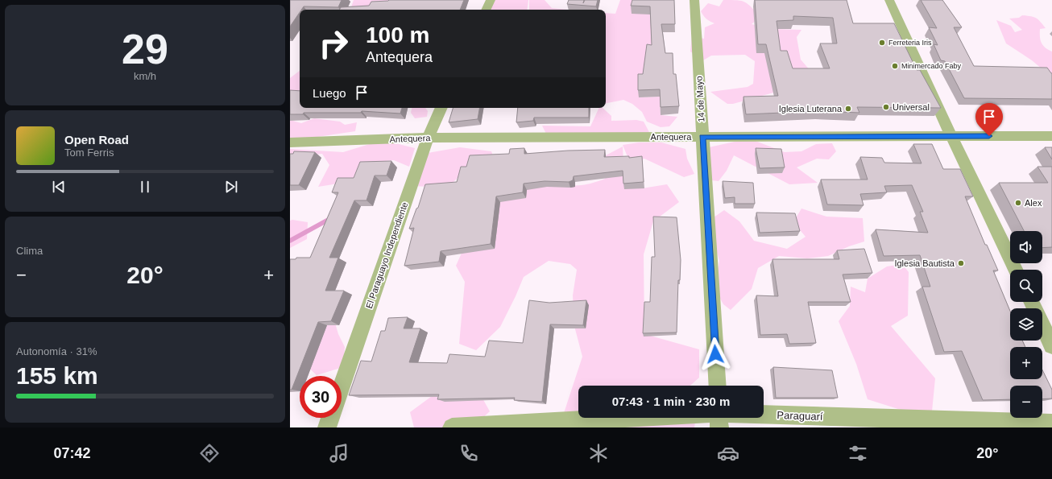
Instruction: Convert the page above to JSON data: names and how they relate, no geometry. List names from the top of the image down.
{
  "streets": {
    "street": [
      "14 de Mayo",
      "Antequera",
      "El Paraguayo Independiente",
      "Paraguarí"
    ]
  },
  "crossings": [
    ["14 de Mayo", "Antequera"],
    ["Antequera", "El Paraguayo Independiente"]
  ],
  "places": [
    "Ferreteria Iris",
    "Minimercado Faby",
    "Universal",
    "Iglesia Luterana",
    "Alex",
    "Iglesia Bautista"
  ],
  "page": {
    "tile": [
      ["29", "km/h"],
      "Clima",
      ["Autonomía · 31%", "155 km"]
    ],
    "turn": ["100 m", "Antequera"],
    "then": "Luego",
    "song": ["Open Road", "Tom Ferris"],
    "map_buttons": ["+", "−"],
    "heat": ["−", "20°", "+"],
    "limit": "30",
    "trip": "07:43 · 1 min · 230 m",
    "tabs": ["07:42", "20°"]
  }
}
